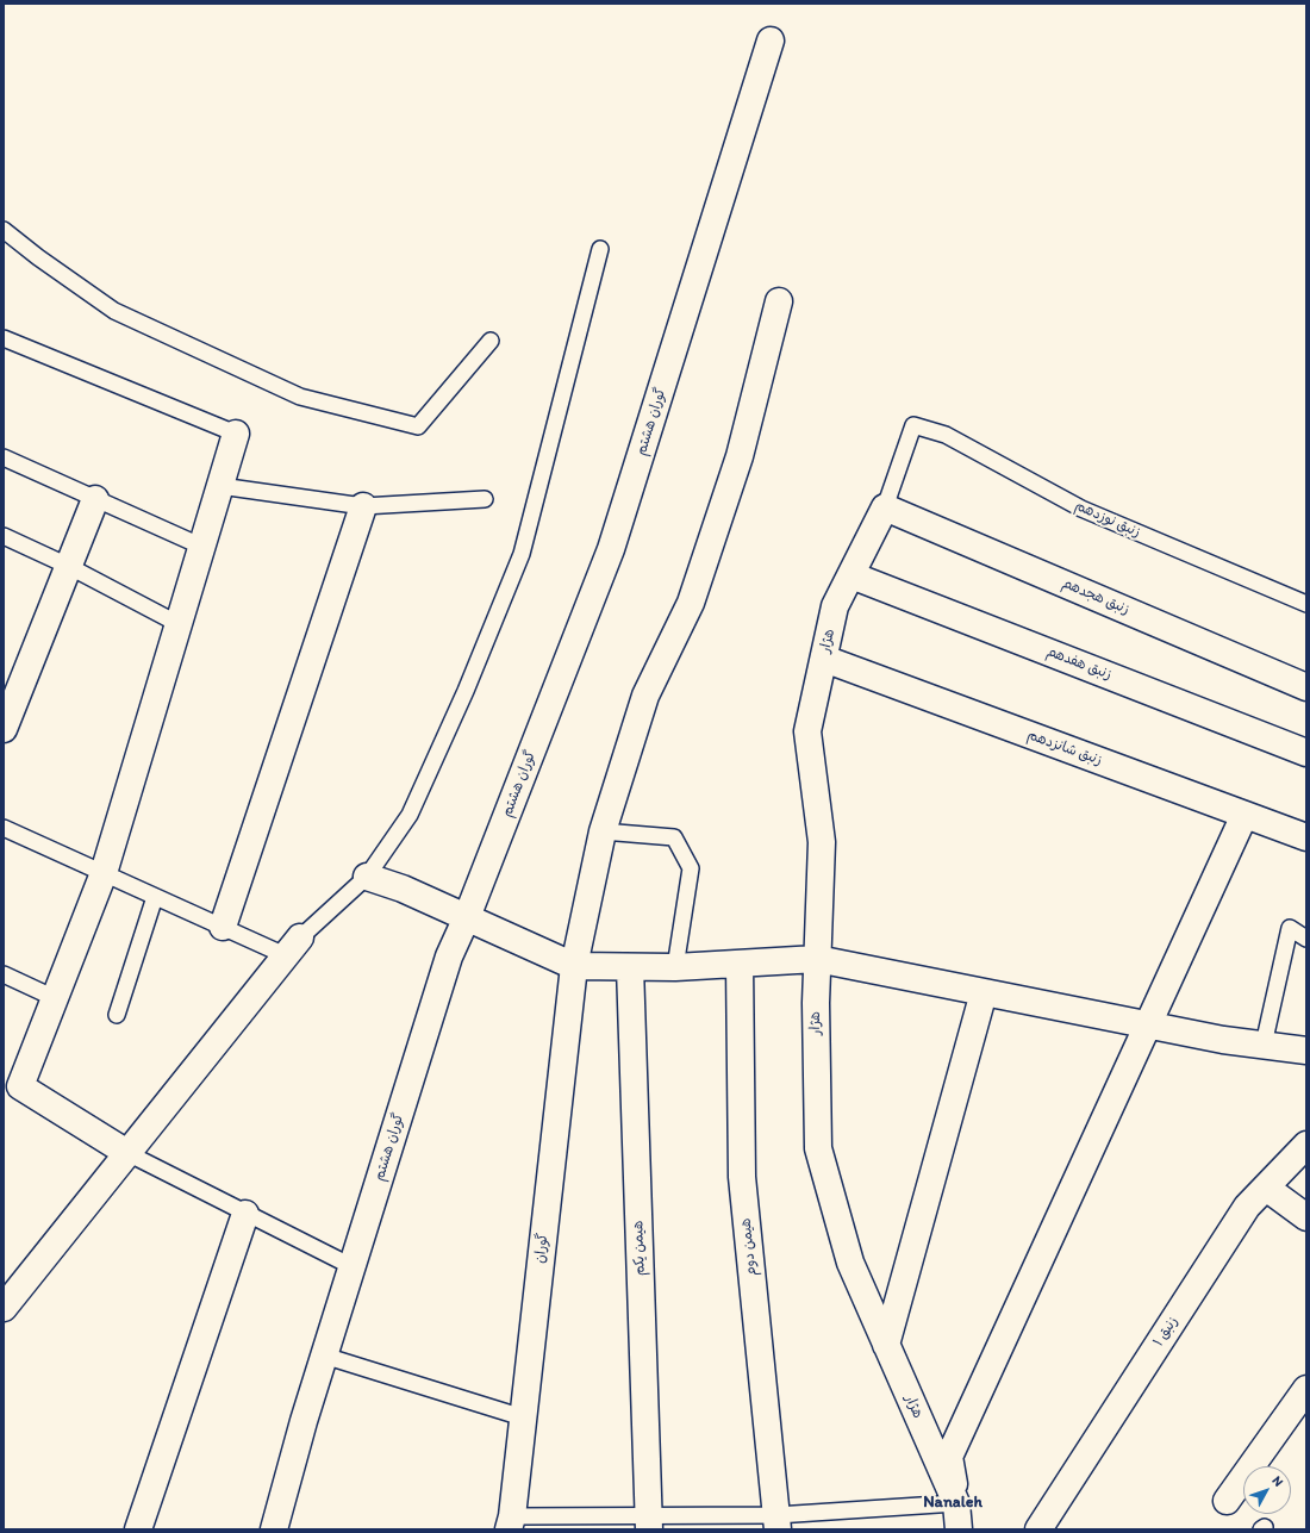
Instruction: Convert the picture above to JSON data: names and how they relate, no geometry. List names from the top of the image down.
{
  "streets": {
    "street": [
      "گوران هشتم",
      "زنبق هجدهم",
      "هژار",
      "زنبق هفدهم",
      "زنبق شانزدهم",
      "هیمن دوم",
      "گوران",
      "هیمن یکم",
      "زنبق ۱"
    ],
    "lane": ["زنبق نوزدهم"]
  },
  "crossings": [
    ["زنبق نوزدهم", "زنبق هجدهم"],
    ["زنبق نوزدهم", "هژار"],
    ["زنبق هجدهم", "هژار"],
    ["هژار", "زنبق هفدهم"],
    ["هژار", "زنبق شانزدهم"]
  ],
  "districts": ["Nanaleh"],
  "north": "top right"
}
